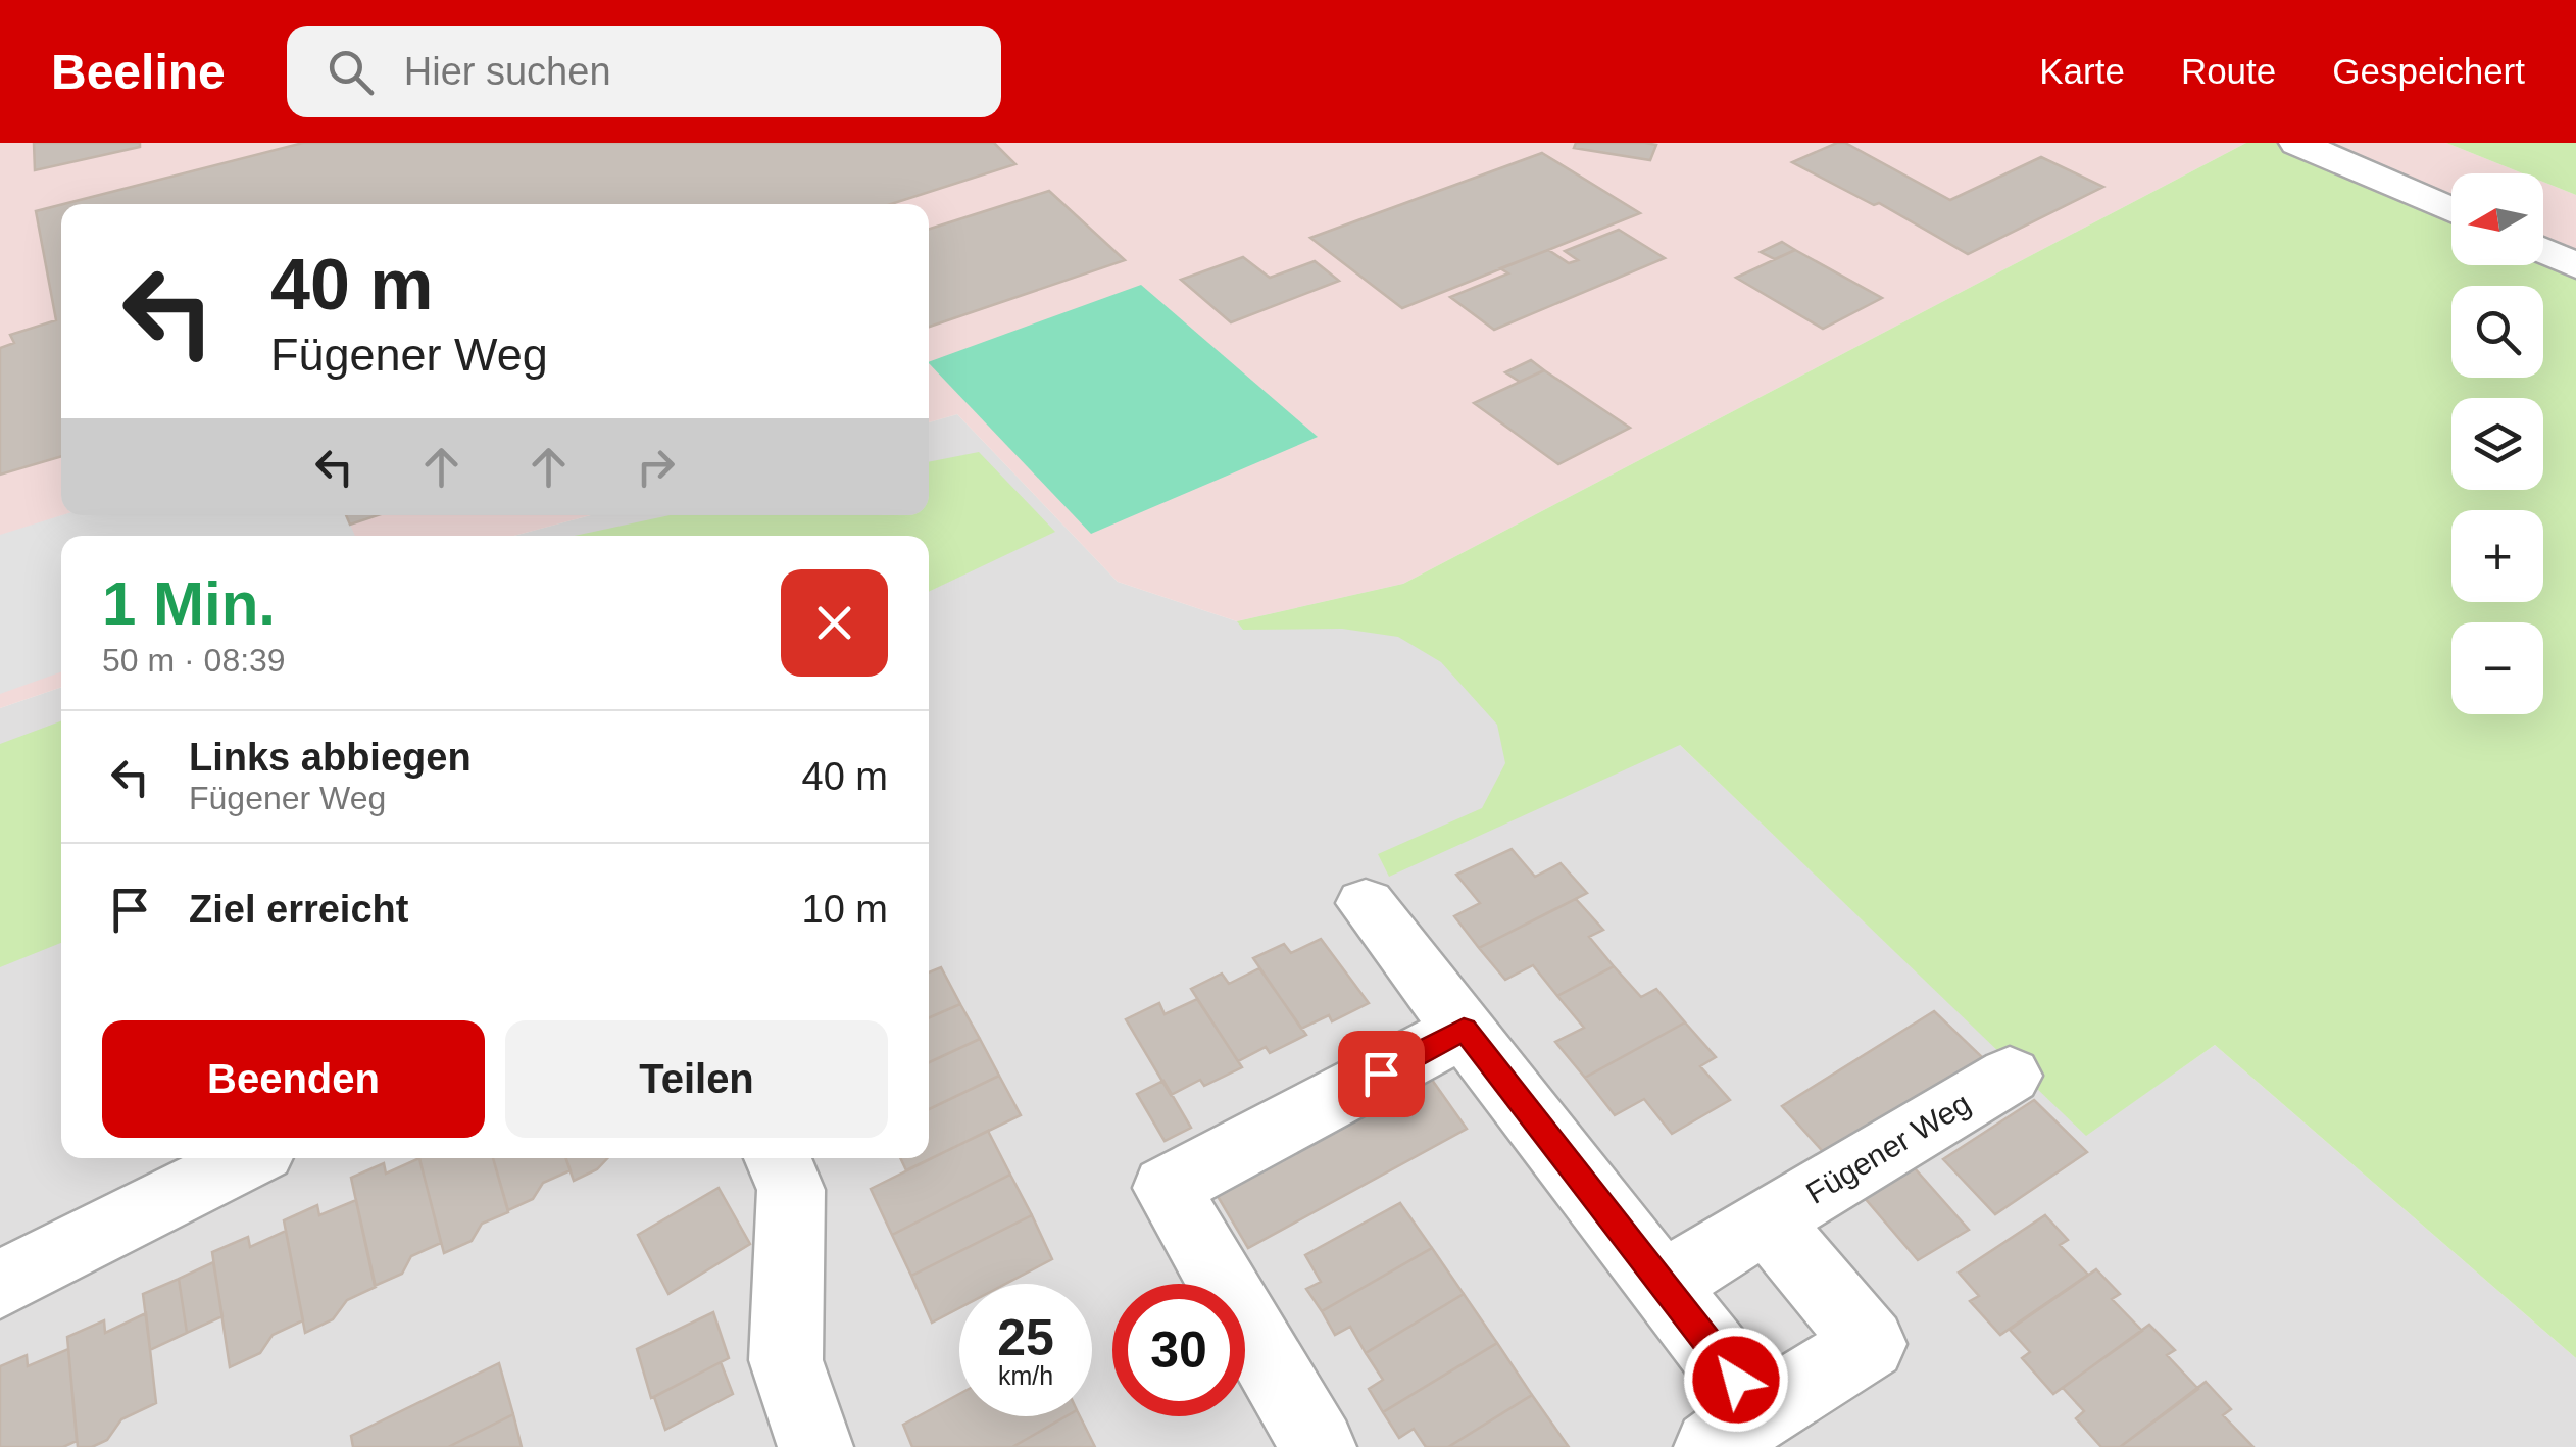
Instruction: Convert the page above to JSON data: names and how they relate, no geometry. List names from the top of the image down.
{
  "streets": {
    "street": ["Fügener Weg"]
  },
  "north": "left",
  "page": {
    "header": "Beeline",
    "search": "Hier suchen",
    "nav": ["Karte", "Route", "Gespeichert"],
    "map_buttons": ["+", "−"],
    "turn": ["40 m", "Fügener Weg"],
    "heading": ["1 Min.", "50 m · 08:39"],
    "list": [
      {
        "name": "Links abbiegen",
        "note": "Fügener Weg",
        "value": "40 m"
      },
      {
        "name": "Ziel erreicht",
        "value": "10 m"
      }
    ],
    "buttons": ["Beenden", "Teilen"],
    "speed": "25 km/h",
    "limit": "30"
  }
}
